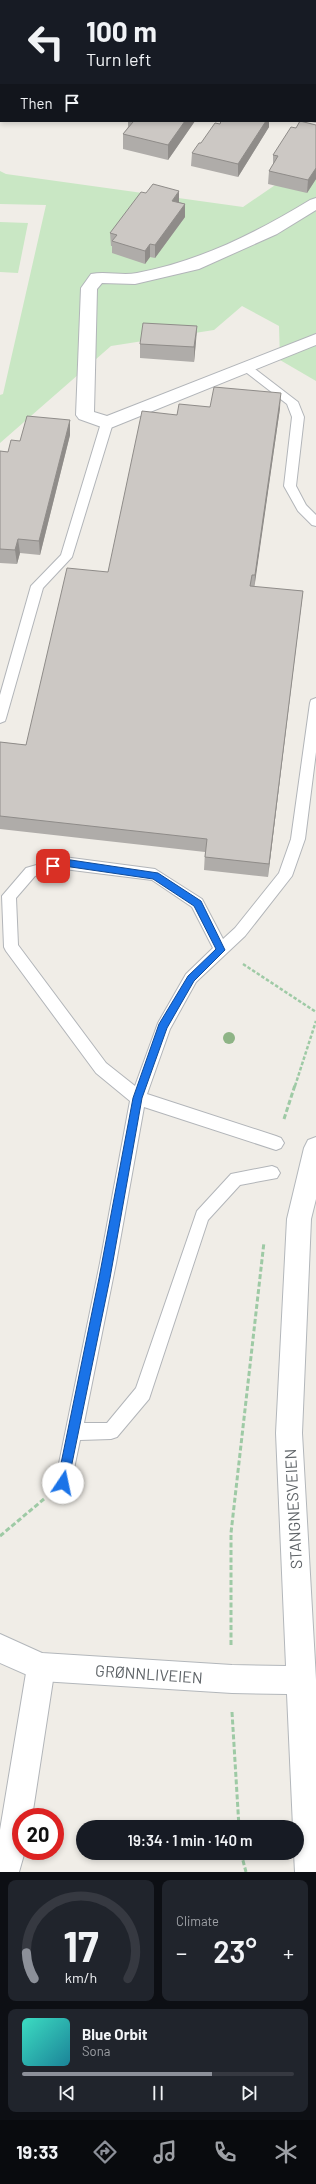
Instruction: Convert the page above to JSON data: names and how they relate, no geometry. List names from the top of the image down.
{
  "streets": {
    "street": ["STANGNESVEIEN", "GRØNNLIVEIEN"]
  },
  "crossings": [
    ["STANGNESVEIEN", "GRØNNLIVEIEN"]
  ],
  "page": {
    "turn": ["100 m", "Turn left"],
    "then": "Then",
    "limit": "20",
    "trip": "19:34 · 1 min · 140 m",
    "tile": "Climate",
    "heat": ["−", "23°", "+"],
    "song": ["Blue Orbit", "Sona"],
    "tabs": "19:33",
    "gauge": ["17", "km/h"]
  }
}
